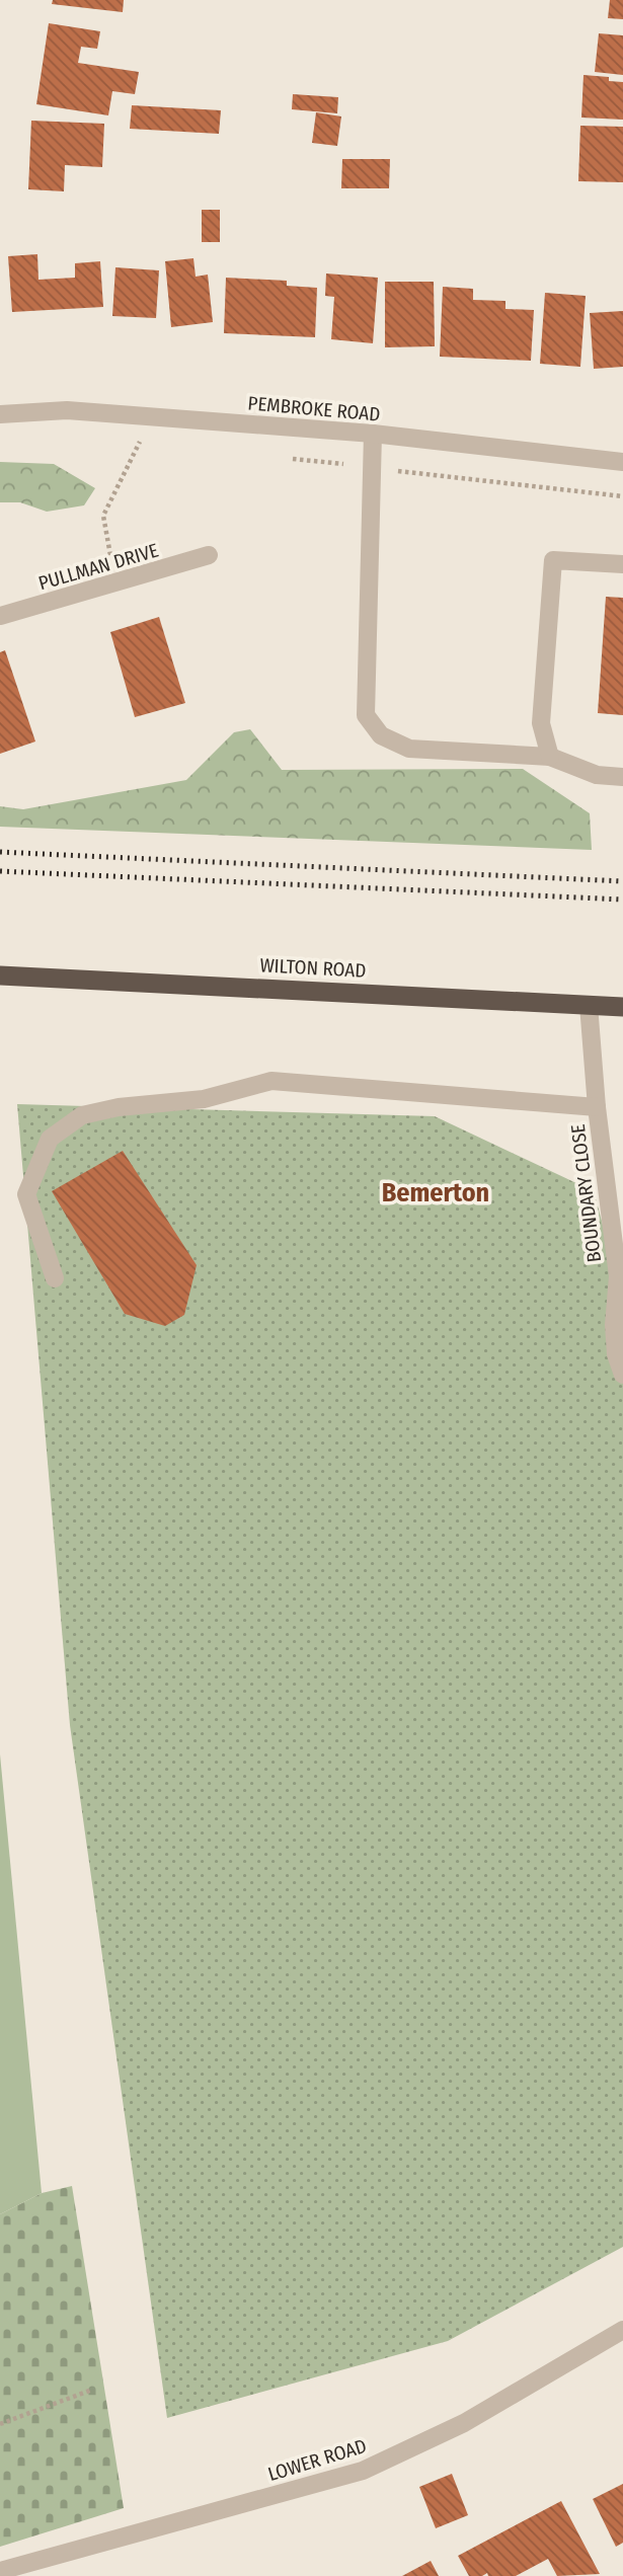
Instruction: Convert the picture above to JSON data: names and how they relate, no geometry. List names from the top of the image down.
{
  "streets": {
    "highway": ["WILTON ROAD"],
    "street": [
      "PEMBROKE ROAD",
      "PULLMAN DRIVE",
      "BOUNDARY CLOSE",
      "LOWER ROAD"
    ]
  },
  "crossings": [
    ["WILTON ROAD", "BOUNDARY CLOSE"]
  ],
  "districts": ["Bemerton"]
}
